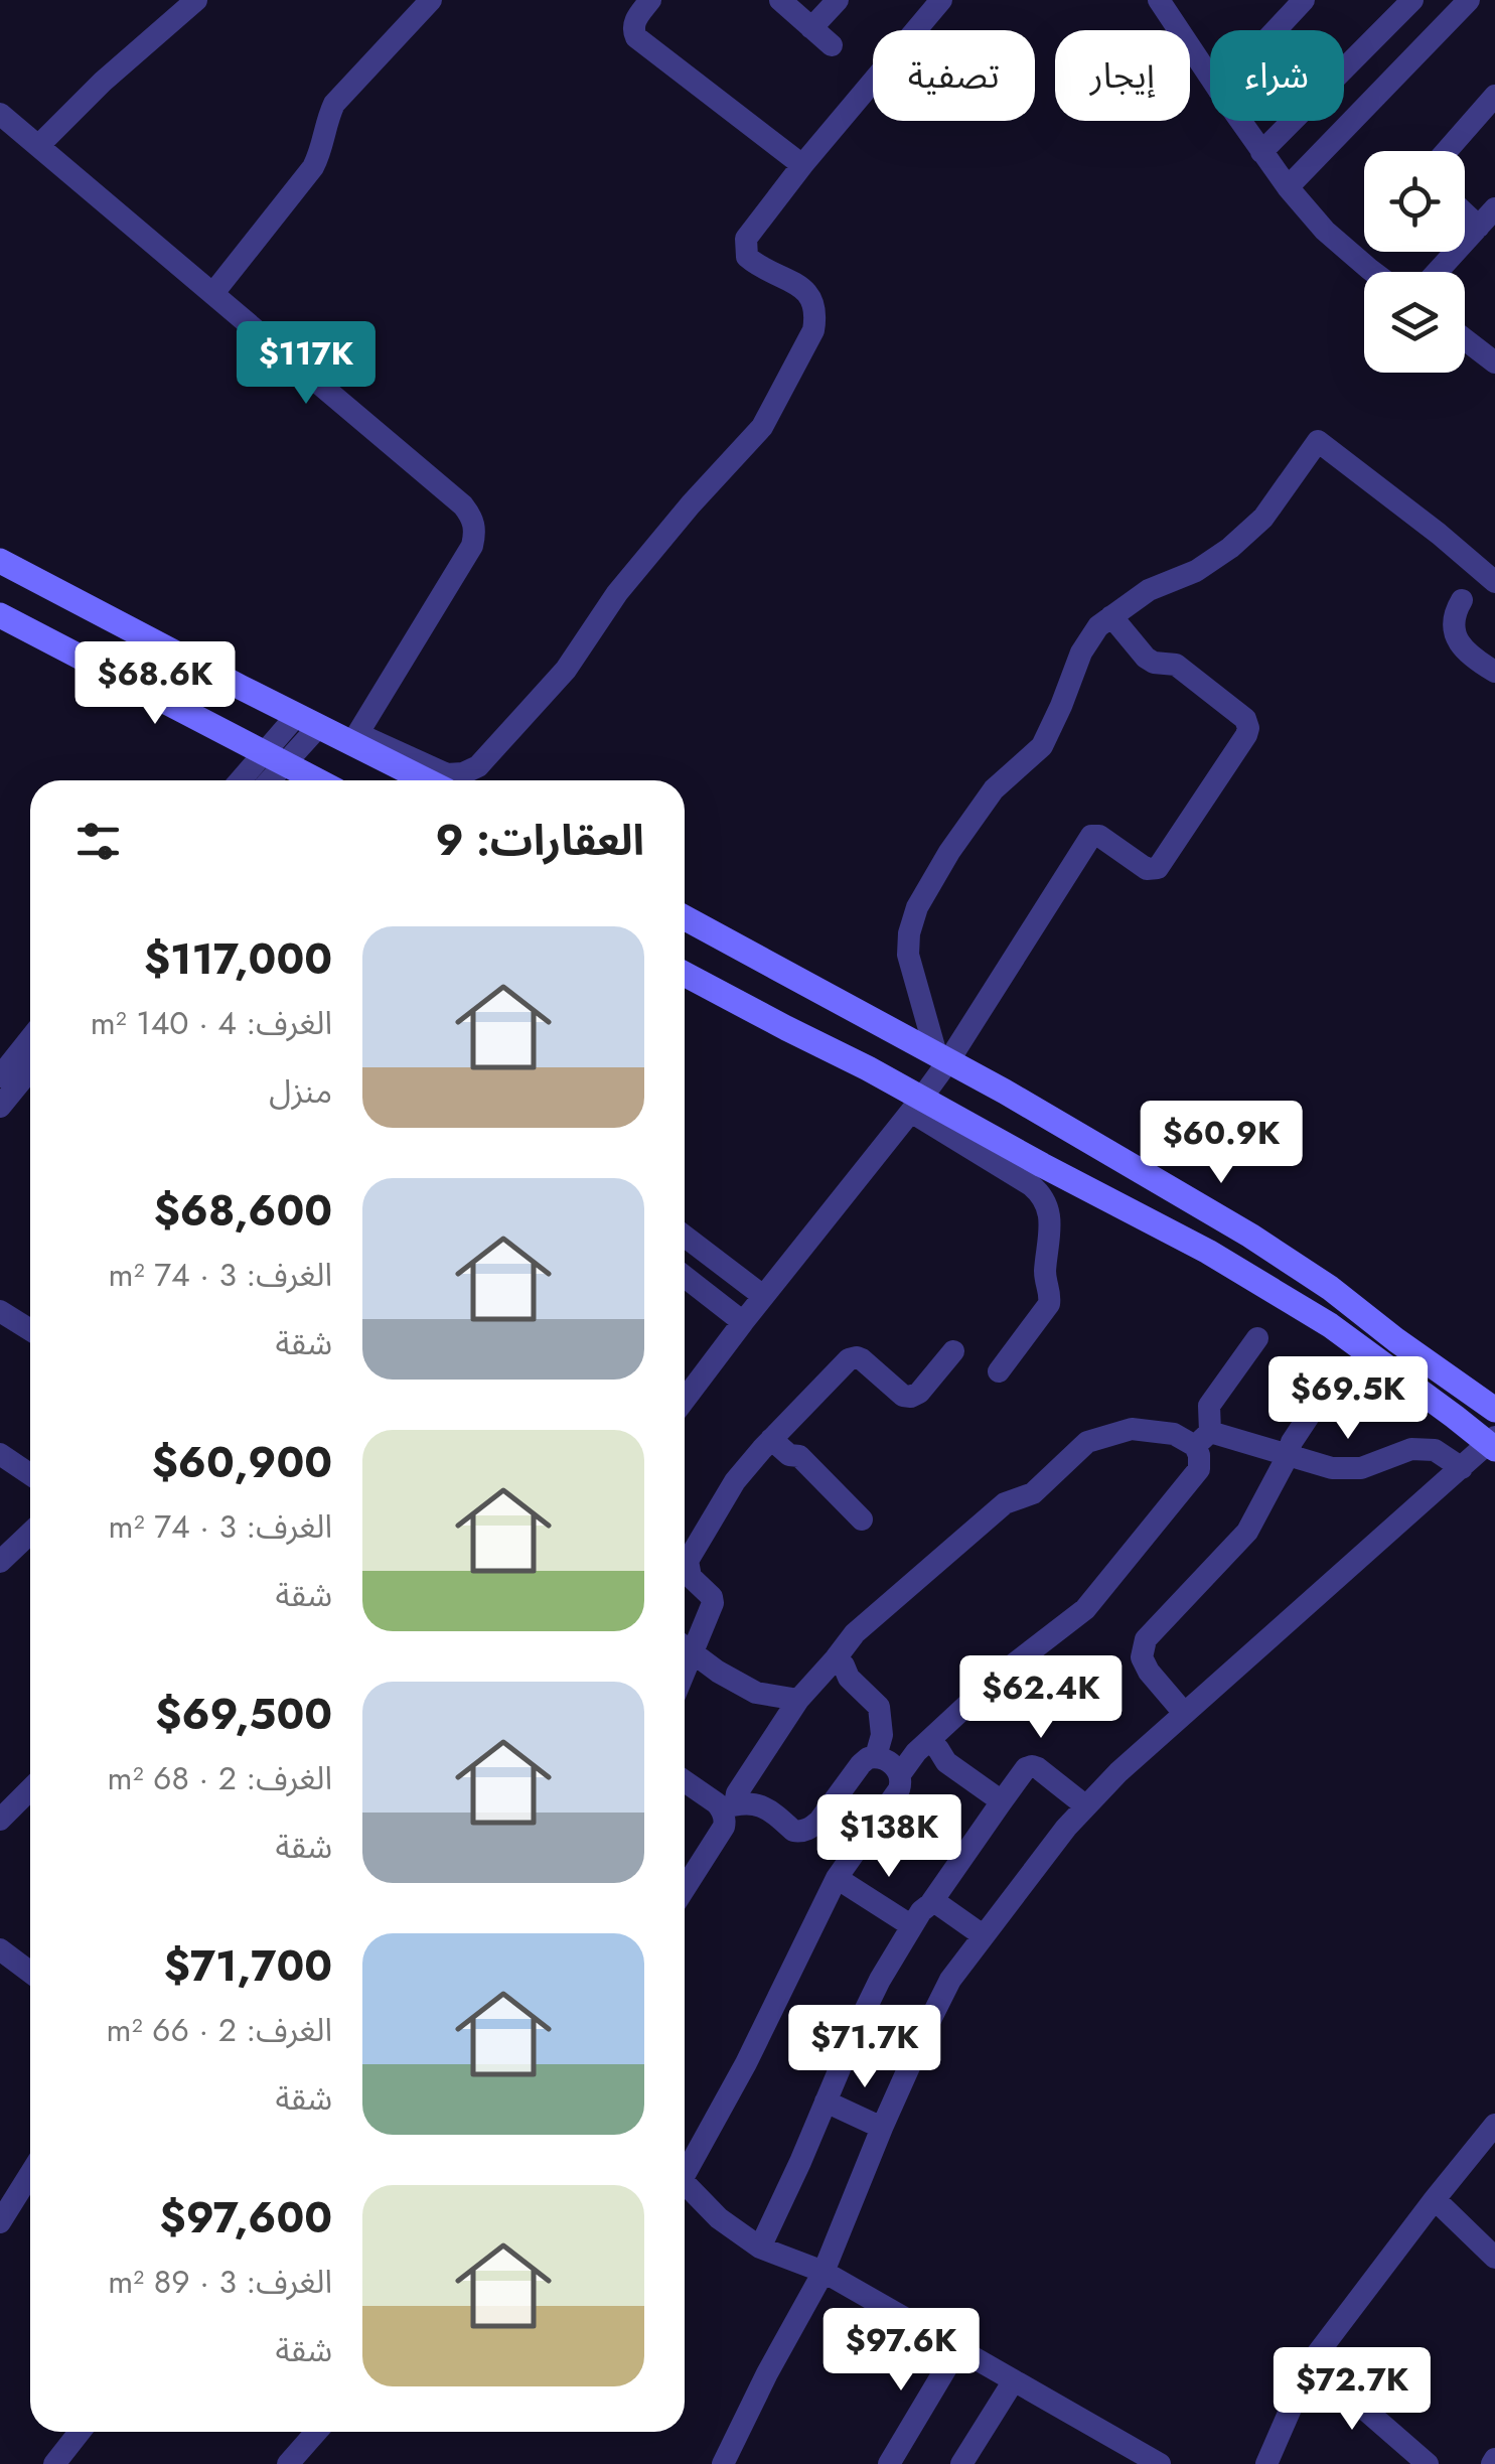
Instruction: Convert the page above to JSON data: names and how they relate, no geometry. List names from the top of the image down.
{
  "page": {
    "chip": ["شراء", "إيجار", "تصفية"],
    "price": [
      "$117K",
      "$68.6K",
      "$60.9K",
      "$69.5K",
      "$62.4K",
      "$138K",
      "$71.7K",
      "$97.6K",
      "$72.7K"
    ],
    "heading": "العقارات: 9",
    "list": [
      {
        "name": "$117,000",
        "note": "الغرف: 4 · 140 m² · منزل"
      },
      {
        "name": "$68,600",
        "note": "الغرف: 3 · 74 m² · شقة"
      },
      {
        "name": "$60,900",
        "note": "الغرف: 3 · 74 m² · شقة"
      },
      {
        "name": "$69,500",
        "note": "الغرف: 2 · 68 m² · شقة"
      },
      {
        "name": "$71,700",
        "note": "الغرف: 2 · 66 m² · شقة"
      },
      {
        "name": "$97,600",
        "note": "الغرف: 3 · 89 m² · شقة"
      }
    ]
  }
}
